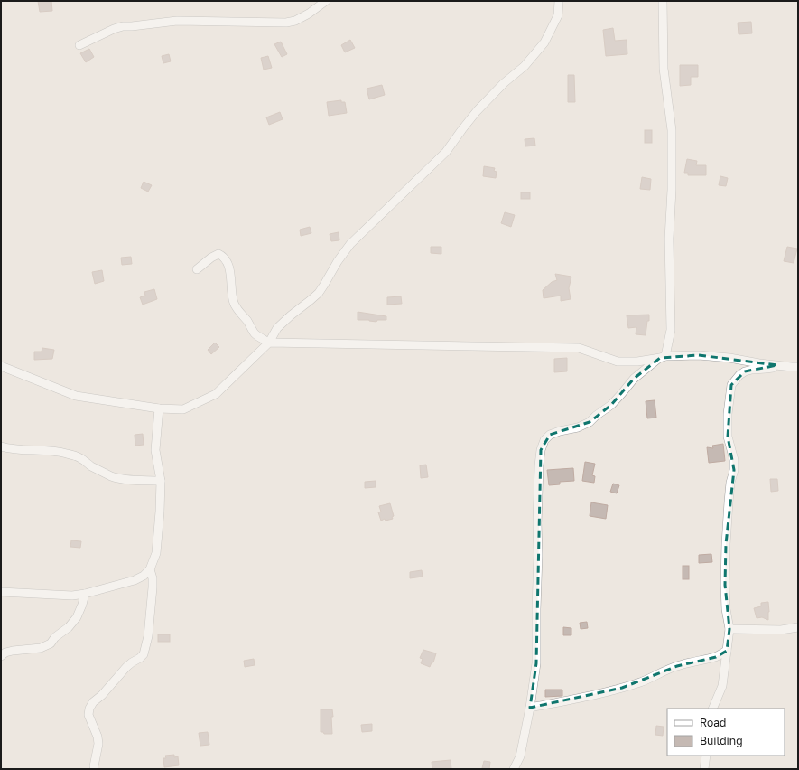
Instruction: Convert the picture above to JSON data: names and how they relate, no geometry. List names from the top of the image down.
{
  "legend": ["Road", "Building"]
}
